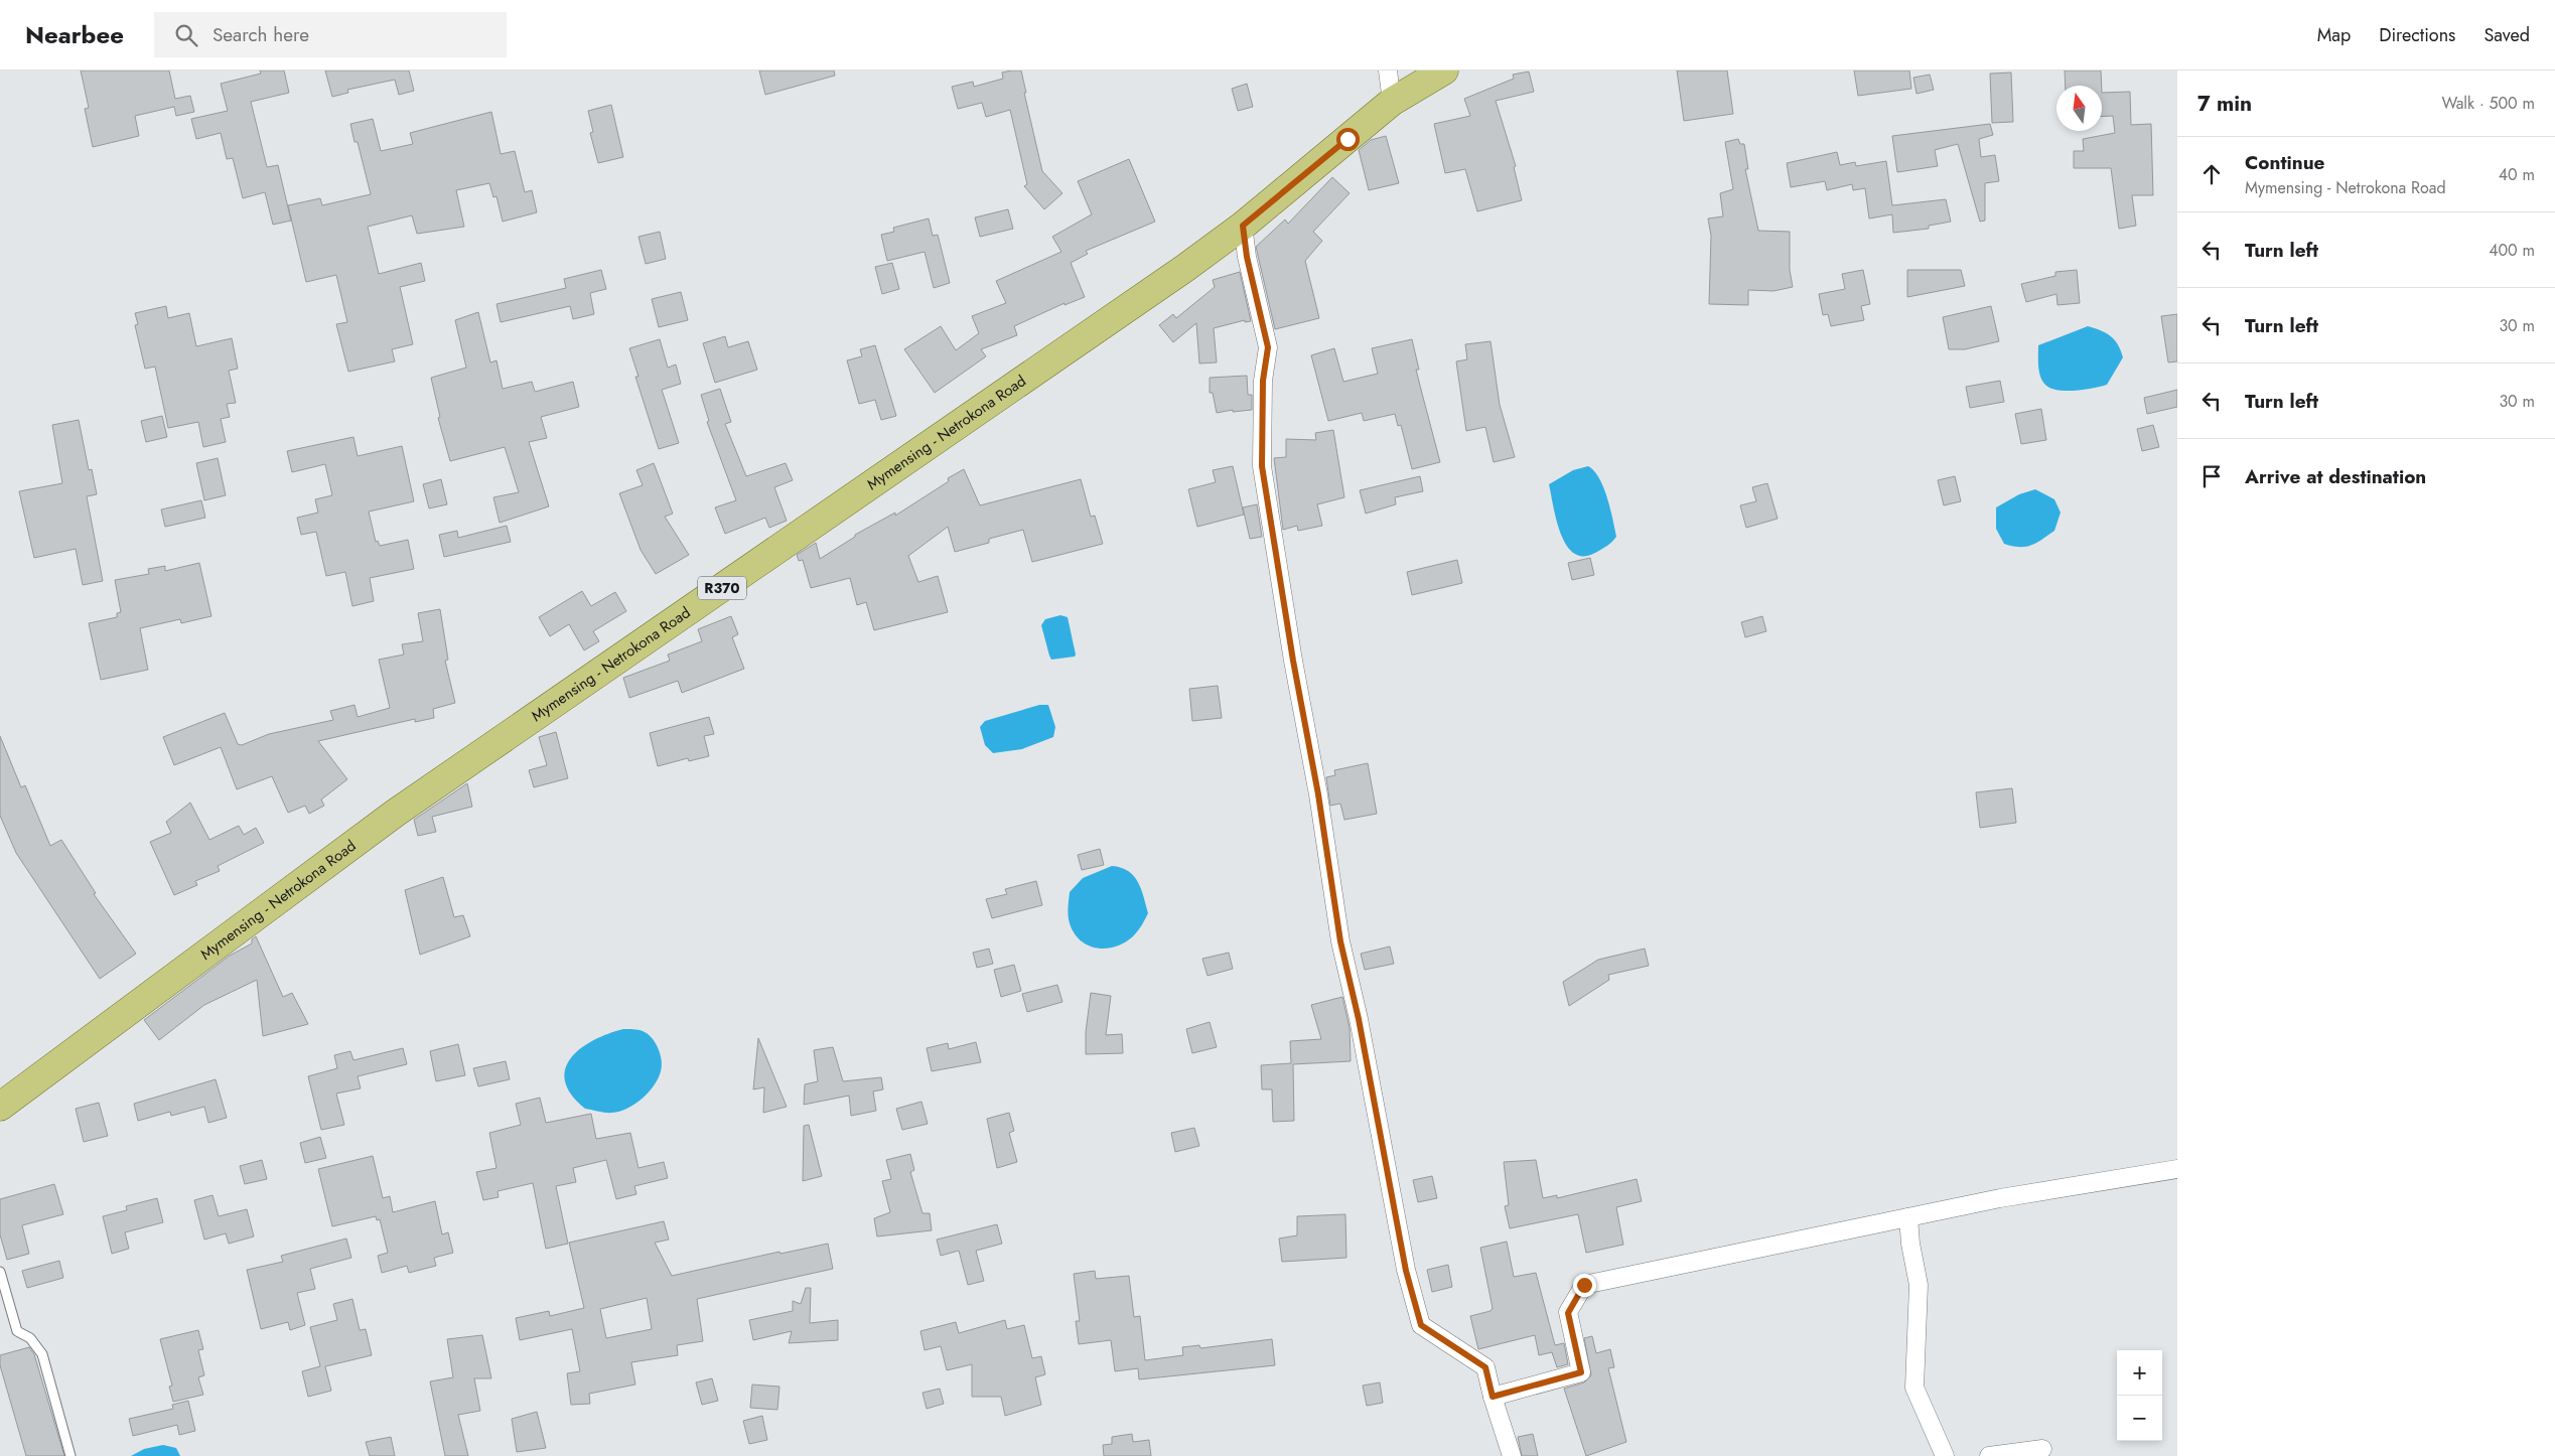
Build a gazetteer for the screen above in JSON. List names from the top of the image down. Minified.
{"streets":{"main road":["Mymensing - Netrokona Road","R370"]},"north":"top","page":{"header":"Nearbee","search":"Search here","nav":["Map","Directions","Saved"],"heading":["7 min","Walk · 500 m"],"list":[["Continue","Mymensing - Netrokona Road","40 m"],["Turn left","400 m"],["Turn left","30 m"],["Turn left","30 m"],"Arrive at destination"],"map_buttons":["+","−"]}}
